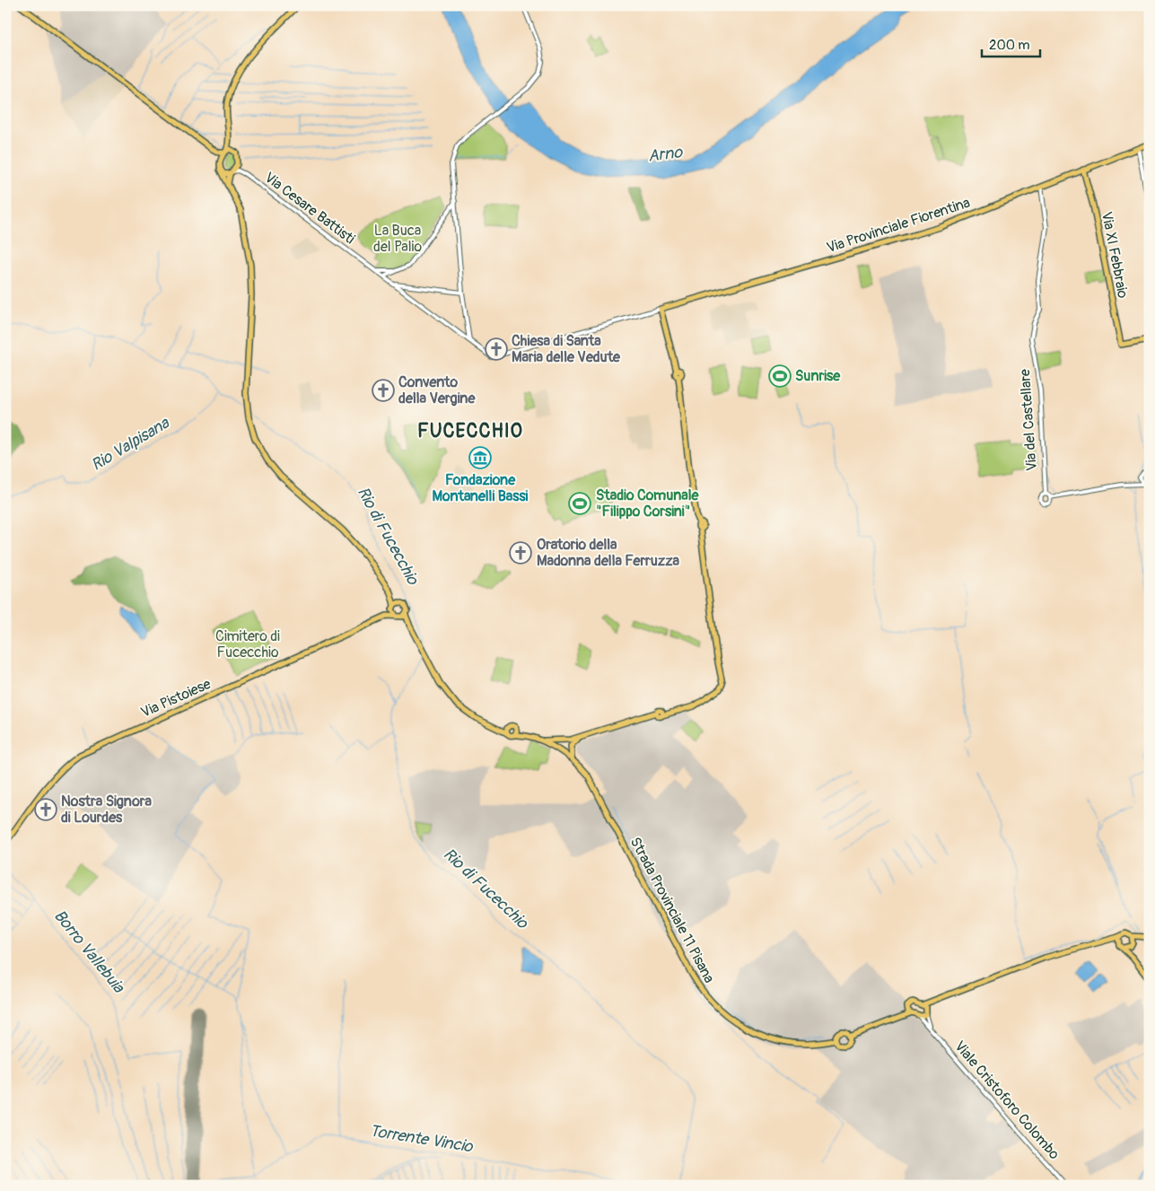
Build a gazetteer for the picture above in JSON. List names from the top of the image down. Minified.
{"streets":{"main road":["Via Cesare Battisti","Via Provinciale Fiorentina","Via XI Febbraio","Via Pistoiese","Strada Provinciale 11 Pisana"],"street":["Via del Castellare","Viale Cristoforo Colombo"]},"crossings":[["Via Cesare Battisti","Via Provinciale Fiorentina"],["Via Provinciale Fiorentina","Via XI Febbraio"],["Via Provinciale Fiorentina","Via del Castellare"],["Via Pistoiese","Strada Provinciale 11 Pisana"],["Strada Provinciale 11 Pisana","Viale Cristoforo Colombo"]],"districts":["FUCECCHIO"],"water":["Arno","Rio Valpisana","Rio di Fucecchio","Borro Vallebuia","Torrente Vincio"],"parks":["La Buca del Palio","Cimitero di Fucecchio"],"places":{"church":["Chiesa di Santa Maria delle Vedute","Convento della Vergine","Oratorio della Madonna della Ferruzza","Nostra Signora di Lourdes"],"sports":["Sunrise","Stadio Comunale \"Filippo Corsini\""],"museum":["Fondazione Montanelli Bassi"]},"scale_bar":"200 m"}
